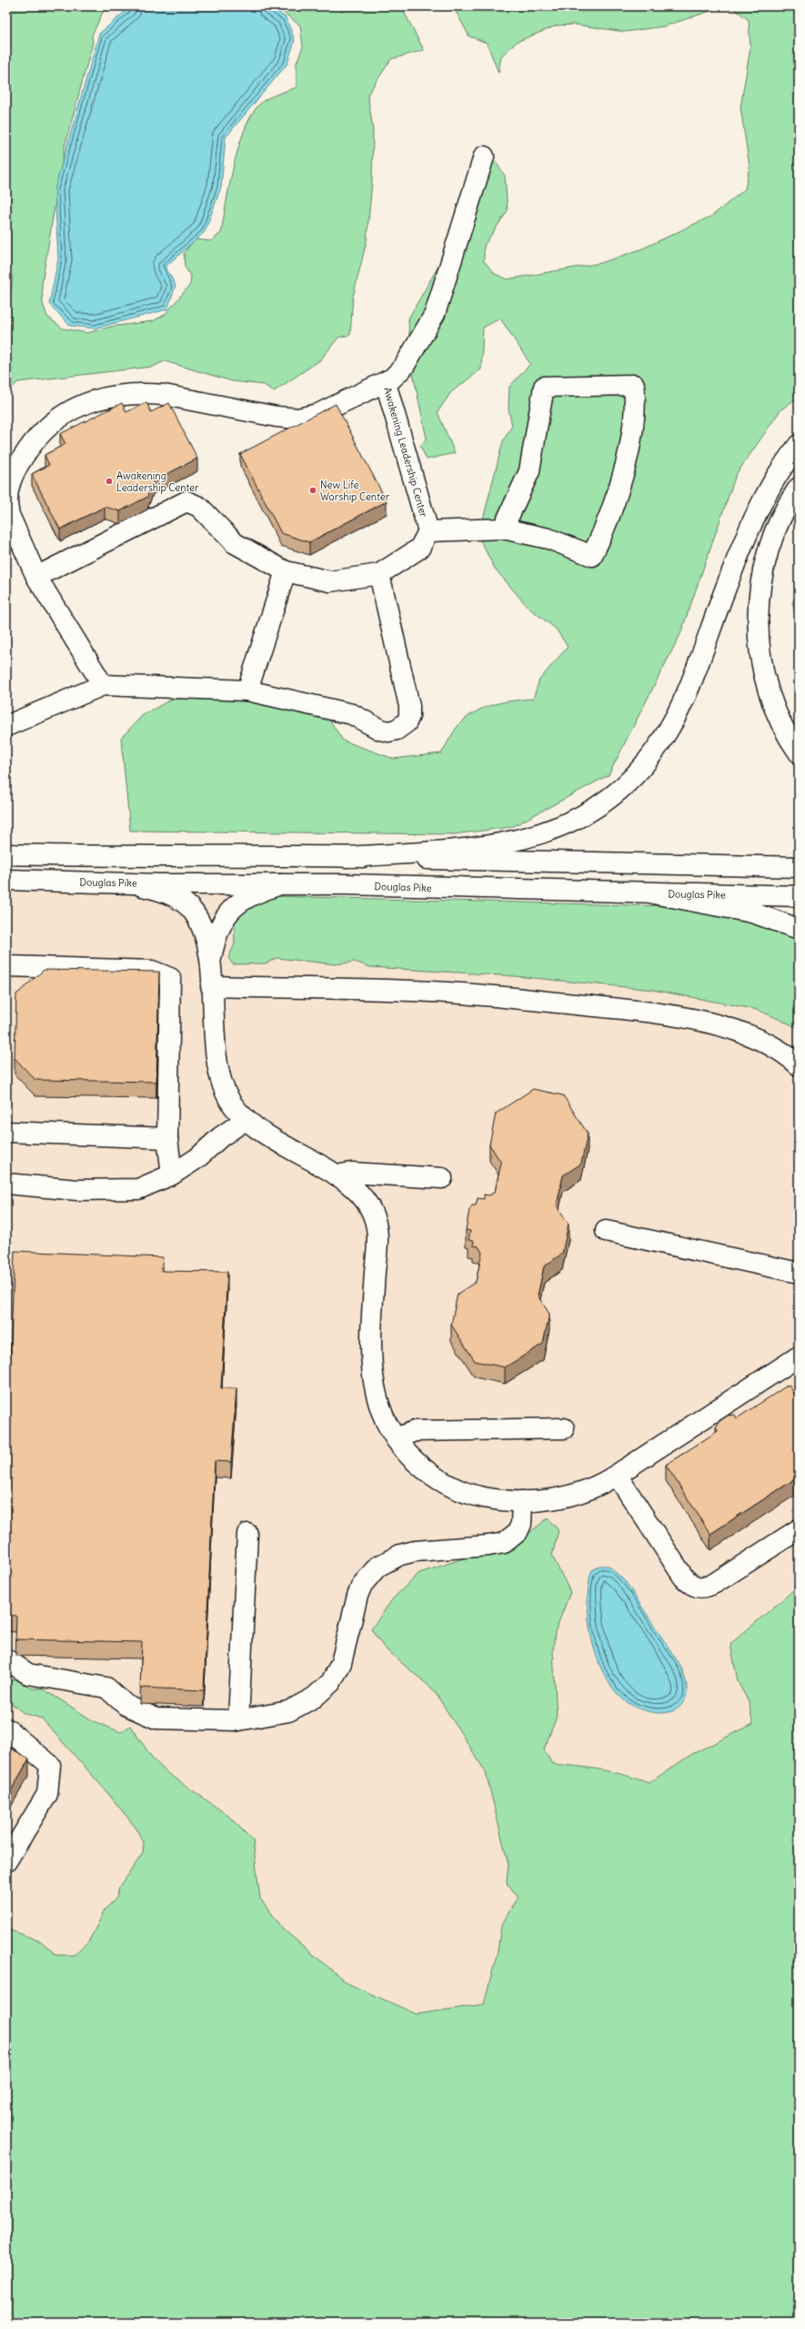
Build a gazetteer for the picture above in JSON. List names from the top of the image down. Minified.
{"streets":{"main road":["Awakening Leadership Center","Douglas Pike"]},"places":["Awakening Leadership Center","New Life Worship Center"]}
